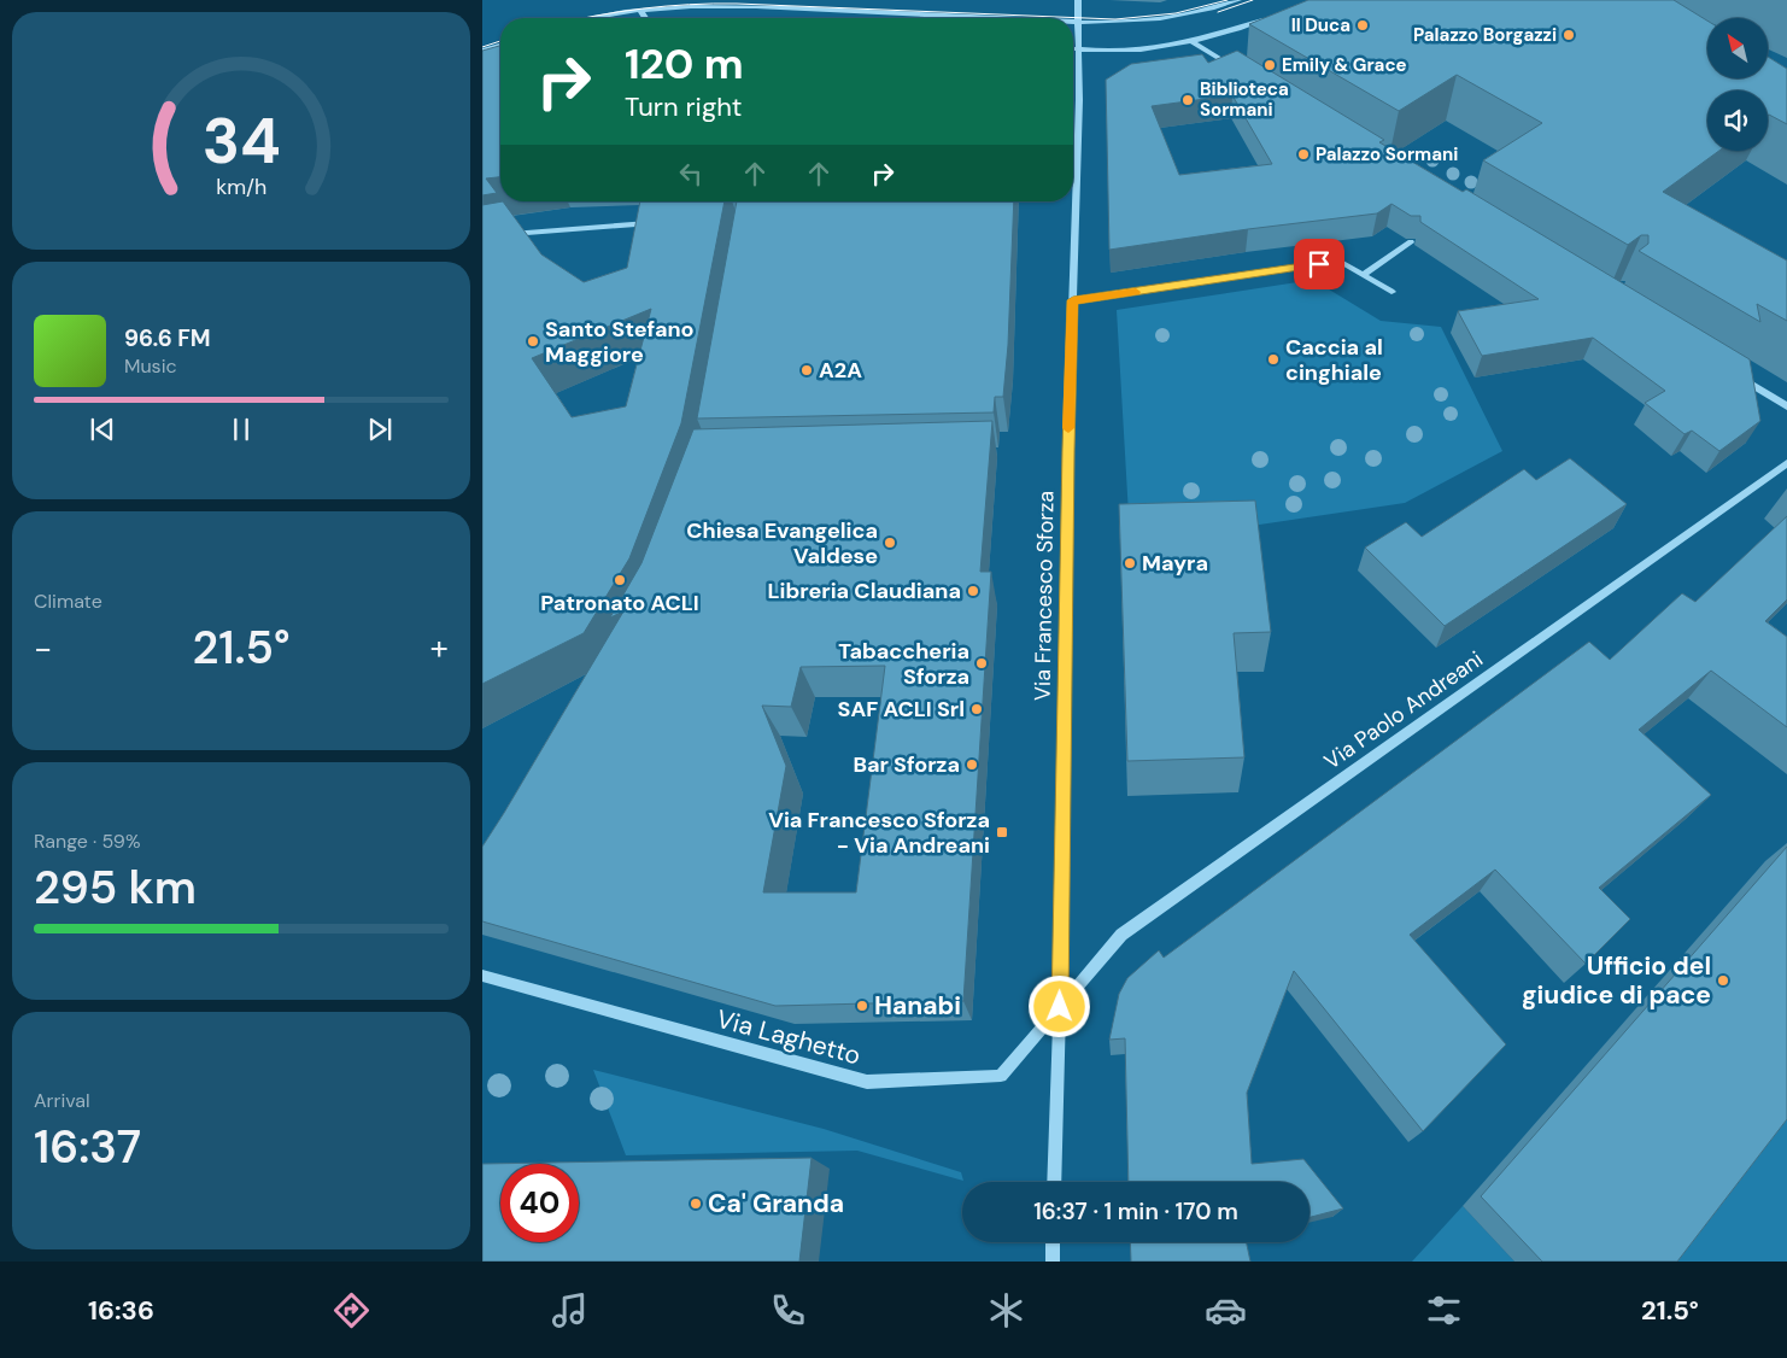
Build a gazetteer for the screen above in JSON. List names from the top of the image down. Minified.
{"streets":{"street":["Via Francesco Sforza","Via Paolo Andreani","Via Laghetto"]},"crossings":[["Via Francesco Sforza","Via Paolo Andreani"],["Via Francesco Sforza","Via Laghetto"],["Via Paolo Andreani","Via Laghetto"]],"places":{"other":["Il Duca","Palazzo Borgazzi","Emily & Grace","Biblioteca Sormani","Palazzo Sormani","Santo Stefano Maggiore","Caccia al cinghiale","A2A","Chiesa Evangelica Valdese","Mayra","Patronato ACLI","Libreria Claudiana","Tabaccheria Sforza","SAF ACLI Srl","Bar Sforza","Ufficio del giudice di pace","Hanabi","Ca' Granda"],"transit":["Via Francesco Sforza - Via Andreani"]},"north":"top left","page":{"turn":["120 m","Turn right"],"song":["96.6 FM","Music"],"tile":["Climate",["Range · 59%","295 km"],["Arrival","16:37"]],"heat":["−","21.5°","+"],"limit":"40","trip":"16:37 · 1 min · 170 m","tabs":["16:36","21.5°"],"gauge":["34","km/h"]}}
